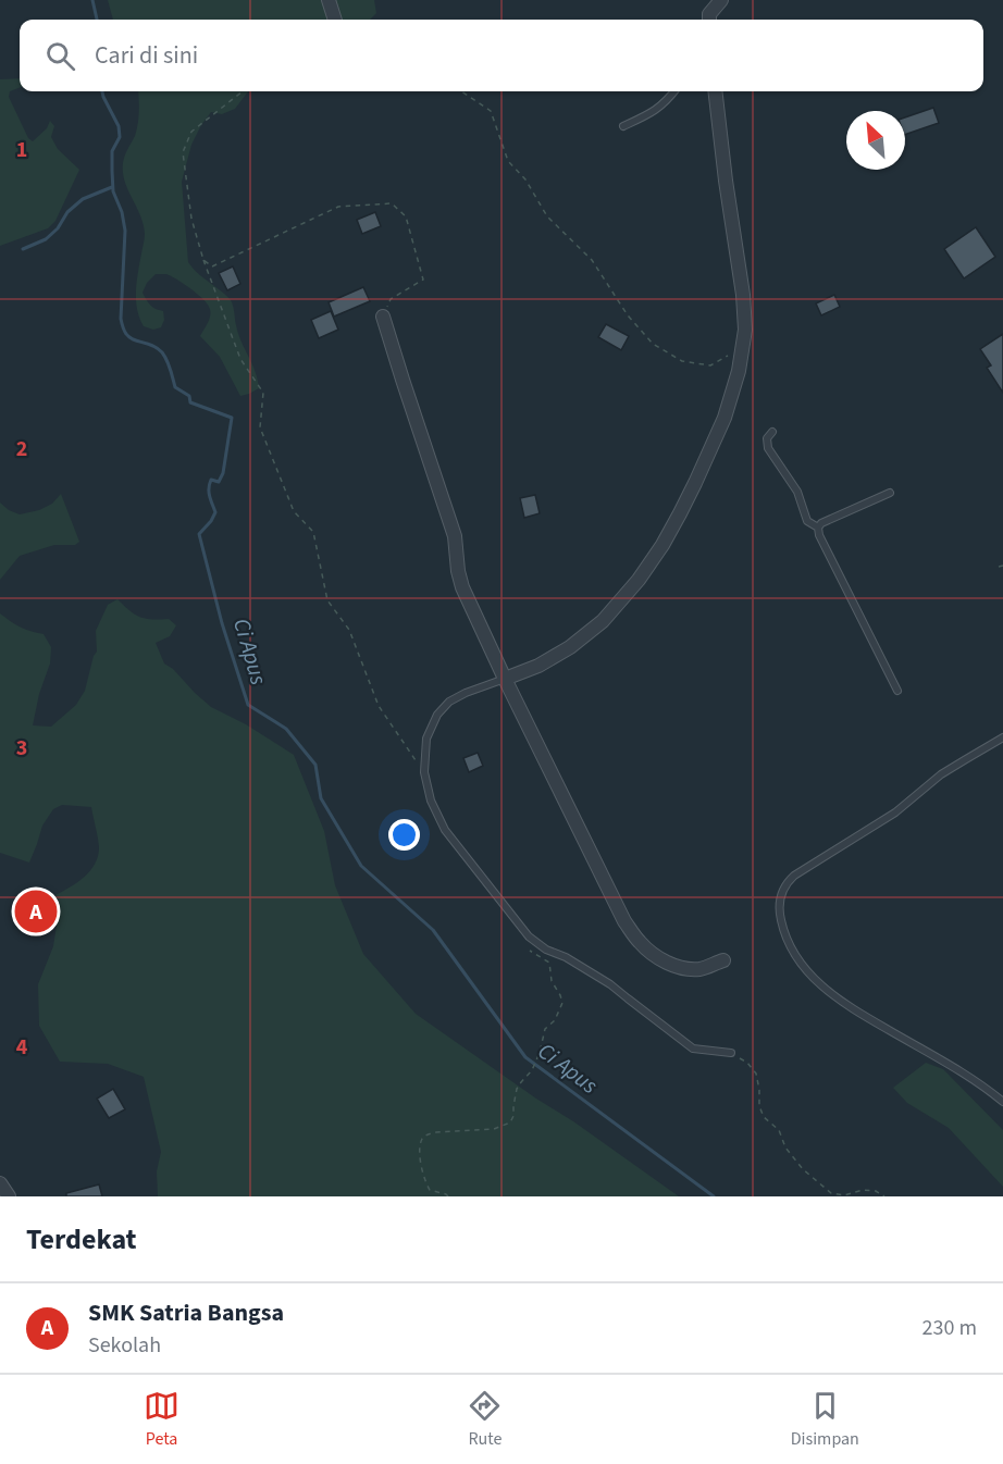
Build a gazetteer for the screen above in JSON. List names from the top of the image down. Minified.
{"water":["Ci Apus"],"north":"top left","page":{"search":"Cari di sini","pins":"A","heading":"Terdekat","list":[{"mark":"A","name":"SMK Satria Bangsa","note":"Sekolah","value":"230 m"}],"nav":["Peta","Rute","Disimpan"]},"grid":{"rows":["1","2","3","4"]}}
